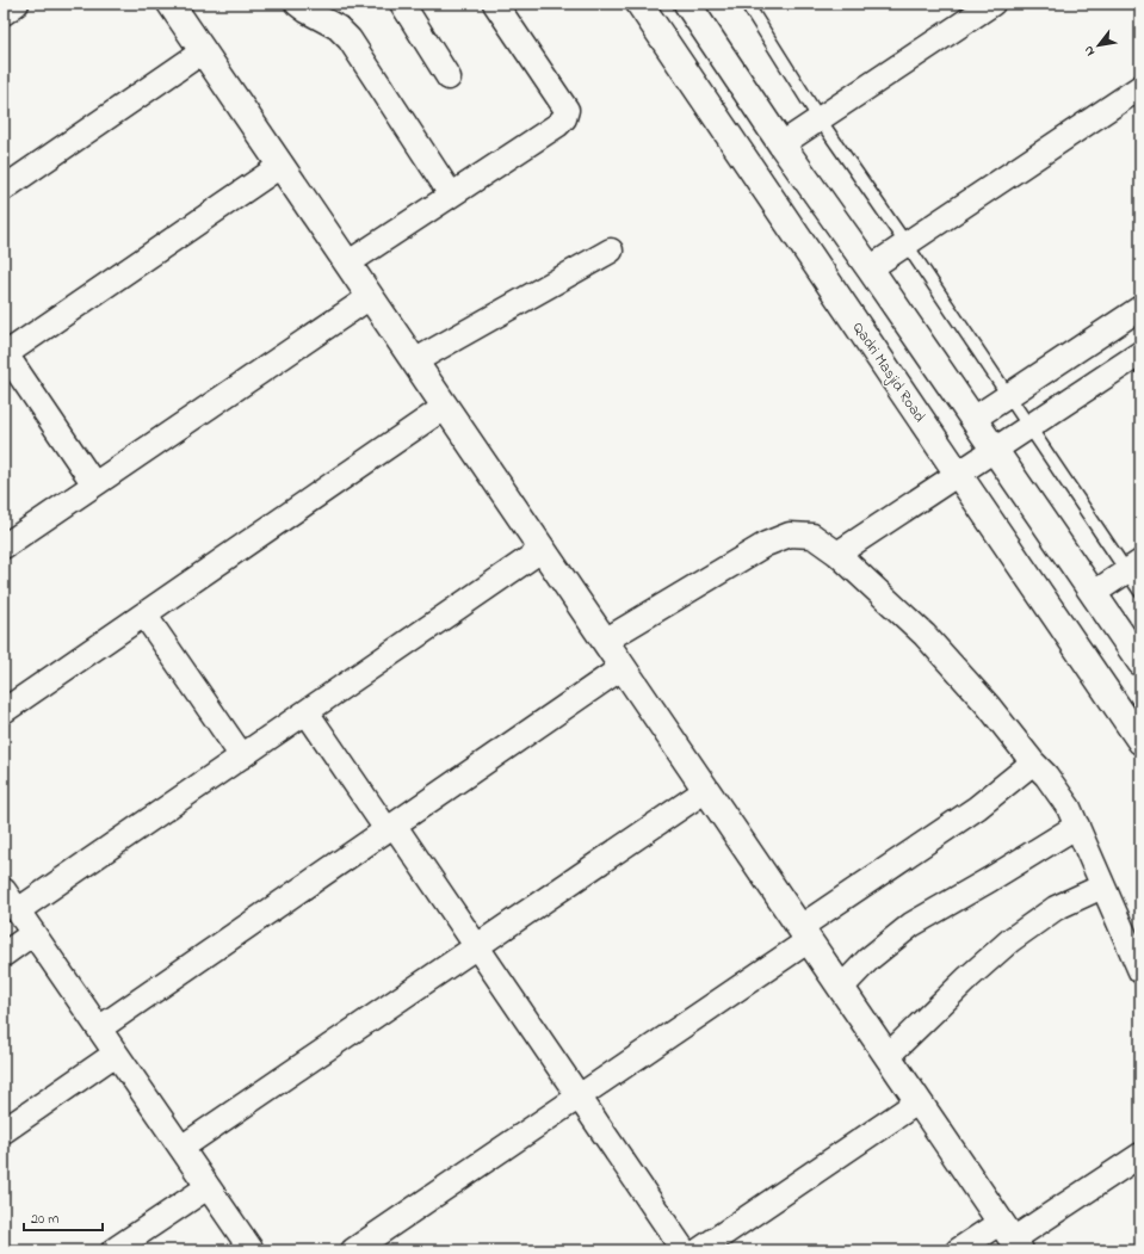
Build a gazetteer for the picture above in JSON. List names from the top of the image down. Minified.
{"streets":{"street":["Qadri Masjid Road"]},"scale_bar":"20 m","north":"bottom left"}
